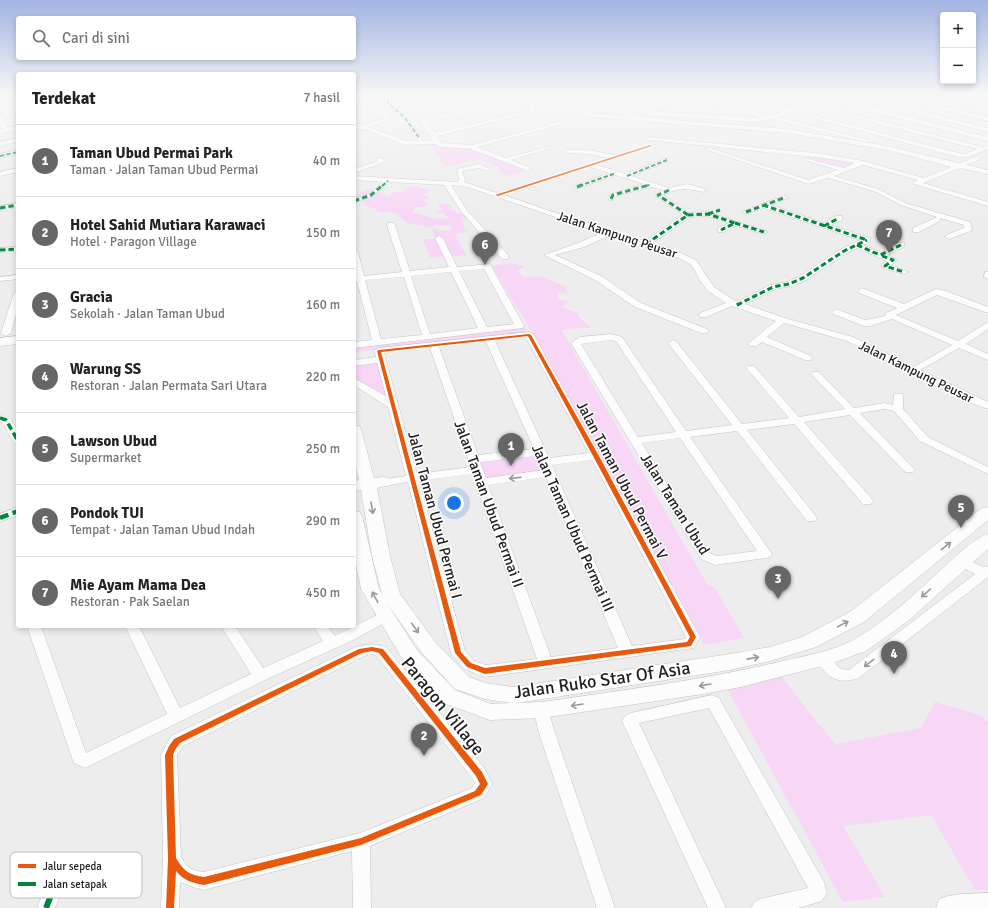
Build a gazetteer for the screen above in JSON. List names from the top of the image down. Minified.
{"streets":{"street":["Jalan Kampung Peusar","Jalan Taman Ubud Permai V","Jalan Taman Ubud Permai II","Jalan Taman Ubud","Jalan Taman Ubud Permai I","Jalan Taman Ubud Permai III","Jalan Ruko Star Of Asia","Paragon Village"]},"crossings":[["Jalan Taman Ubud Permai V","Jalan Taman Ubud Permai III"],["Jalan Taman Ubud Permai II","Jalan Taman Ubud Permai I"]],"legend":["Jalur sepeda","Jalan setapak"],"page":{"map_buttons":["+","−"],"search":"Cari di sini","heading":["Terdekat","7 hasil"],"list":[{"mark":"1","name":"Taman Ubud Permai Park","note":"Taman · Jalan Taman Ubud Permai","value":"40 m"},{"mark":"2","name":"Hotel Sahid Mutiara Karawaci","note":"Hotel · Paragon Village","value":"150 m"},{"mark":"3","name":"Gracia","note":"Sekolah · Jalan Taman Ubud","value":"160 m"},{"mark":"4","name":"Warung SS","note":"Restoran · Jalan Permata Sari Utara","value":"220 m"},{"mark":"5","name":"Lawson Ubud","note":"Supermarket","value":"250 m"},{"mark":"6","name":"Pondok TUI","note":"Tempat · Jalan Taman Ubud Indah","value":"290 m"},{"mark":"7","name":"Mie Ayam Mama Dea","note":"Restoran · Pak Saelan","value":"450 m"}],"pins":["7","6","1","5","3","4","2"]}}
